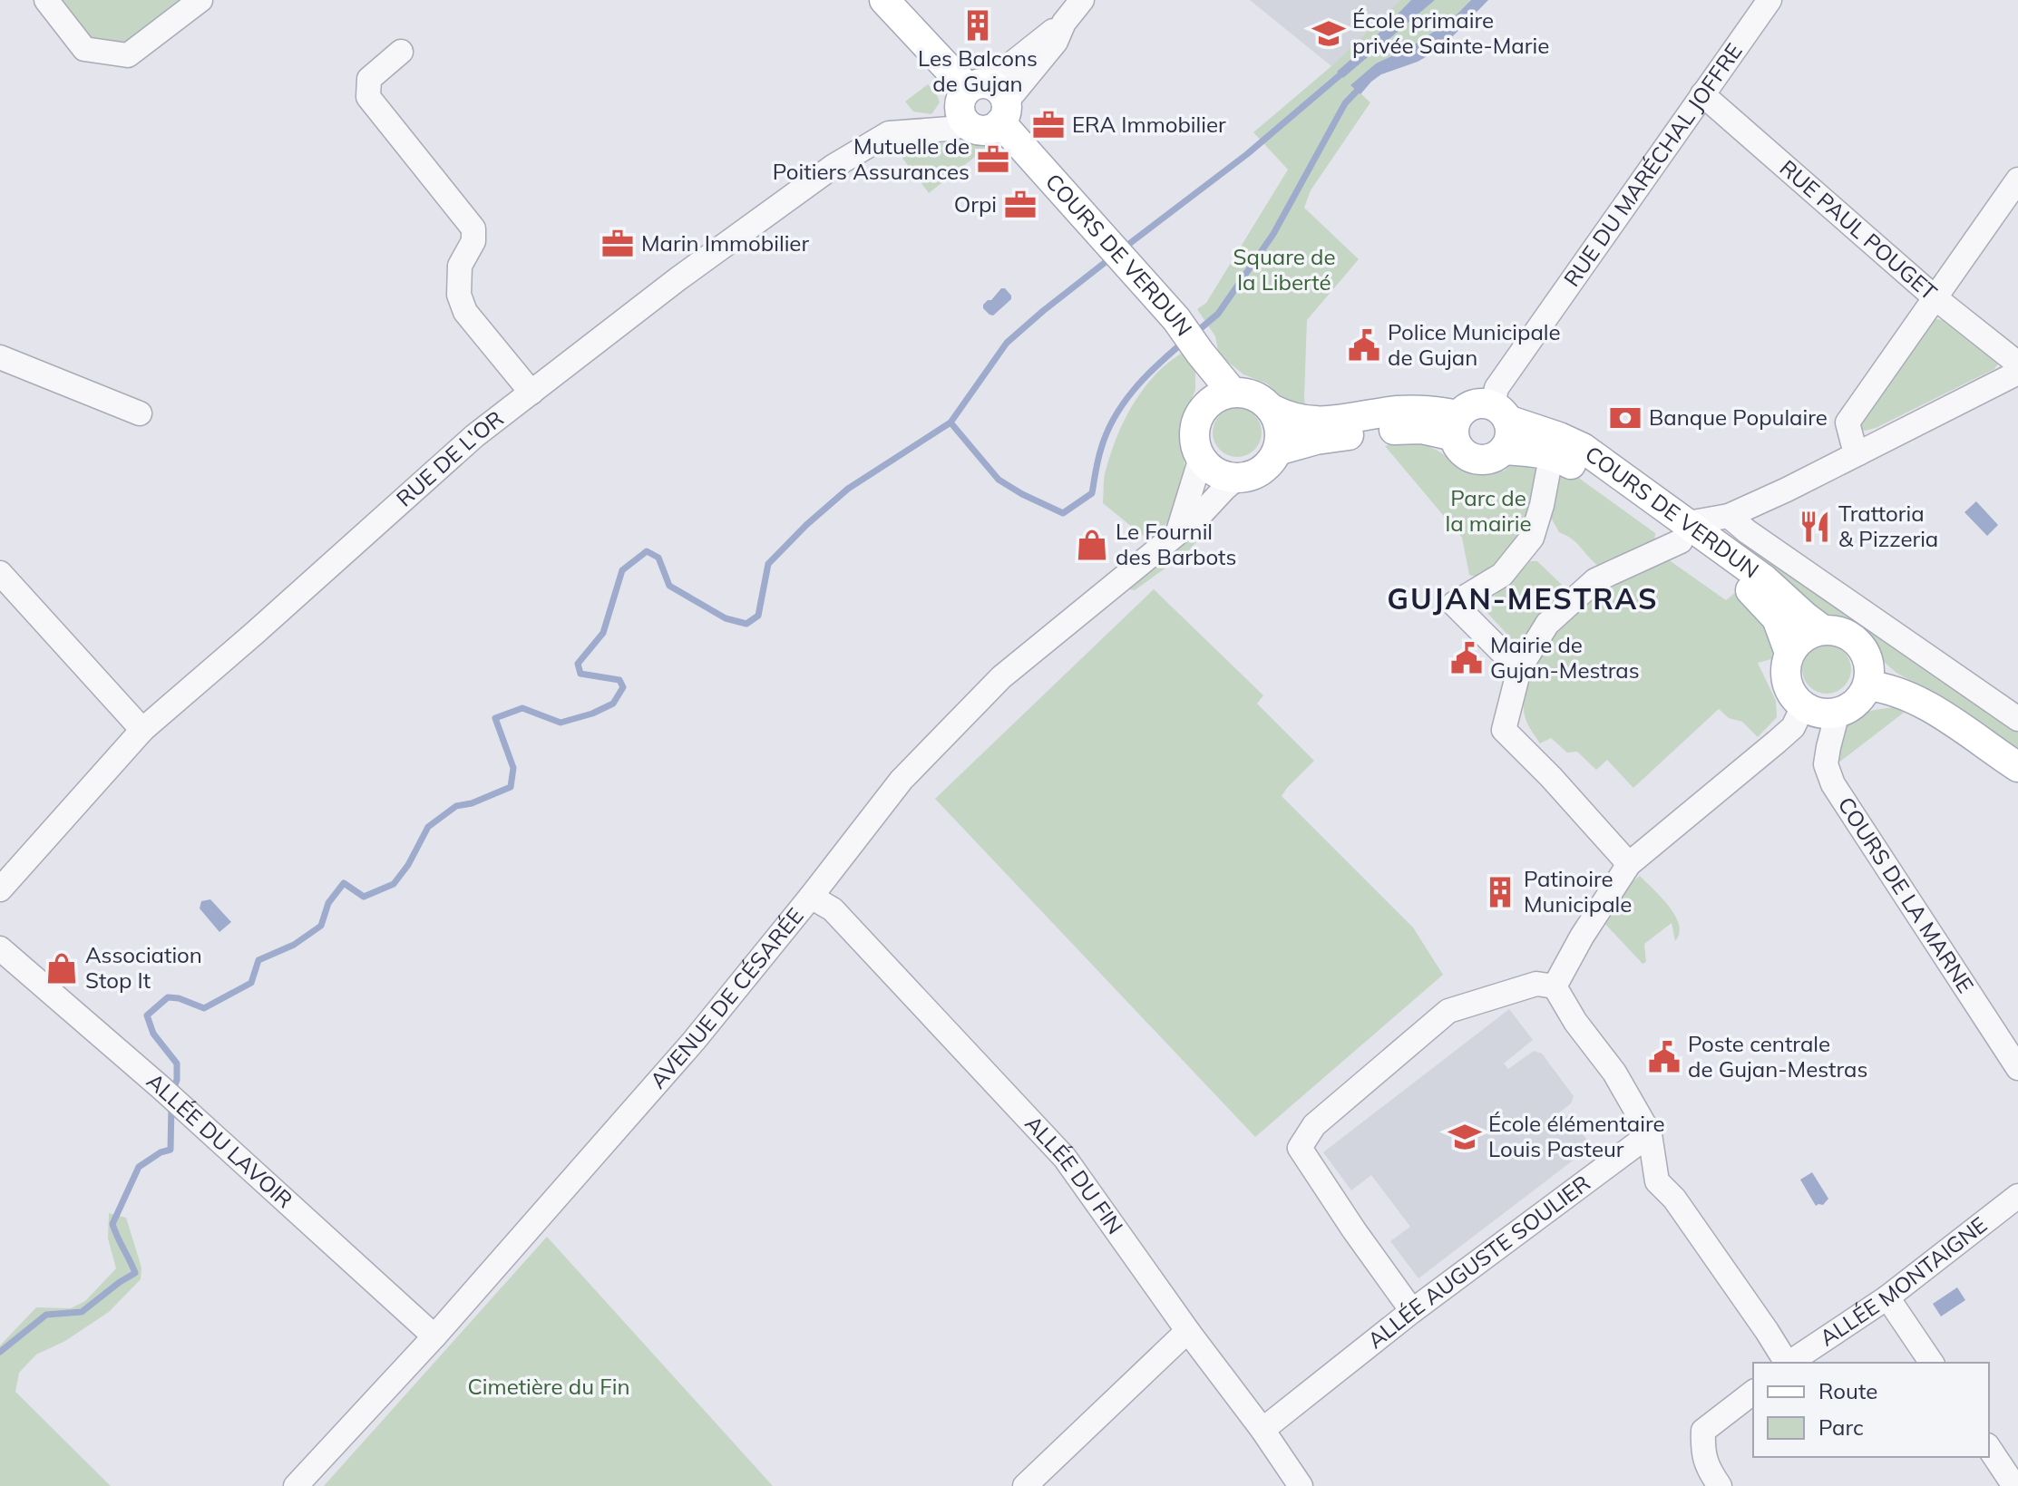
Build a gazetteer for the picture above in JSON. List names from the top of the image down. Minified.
{"streets":{"main road":["COURS DE VERDUN"],"street":["RUE DU MARÉCHAL JOFFRE","RUE PAUL POUGET","RUE DE L'OR","COURS DE LA MARNE","AVENUE DE CÉSARÉE","ALLÉE DU LAVOIR","ALLÉE DU FIN","ALLÉE AUGUSTE SOULIER","ALLÉE MONTAIGNE"]},"crossings":[["RUE DU MARÉCHAL JOFFRE","RUE PAUL POUGET"],["RUE DU MARÉCHAL JOFFRE","COURS DE VERDUN"],["COURS DE VERDUN","COURS DE LA MARNE"],["COURS DE VERDUN","AVENUE DE CÉSARÉE"],["AVENUE DE CÉSARÉE","ALLÉE DU LAVOIR"],["AVENUE DE CÉSARÉE","ALLÉE DU FIN"],["ALLÉE DU FIN","ALLÉE AUGUSTE SOULIER"]],"districts":["GUJAN-MESTRAS"],"parks":["Square de la Liberté","Parc de la mairie","Cimetière du Fin"],"places":{"building":["Les Balcons de Gujan","Patinoire Municipale"],"school or university":["École primaire privée Sainte-Marie","École élémentaire Louis Pasteur"],"office":["ERA Immobilier","Mutuelle de Poitiers Assurances","Orpi","Marin Immobilier"],"public building":["Police Municipale de Gujan","Mairie de Gujan-Mestras","Poste centrale de Gujan-Mestras"],"bank":["Banque Populaire"],"restaurant":["Trattoria & Pizzeria"],"shop":["Le Fournil des Barbots","Association Stop It"]},"legend":["Route","Parc"]}
